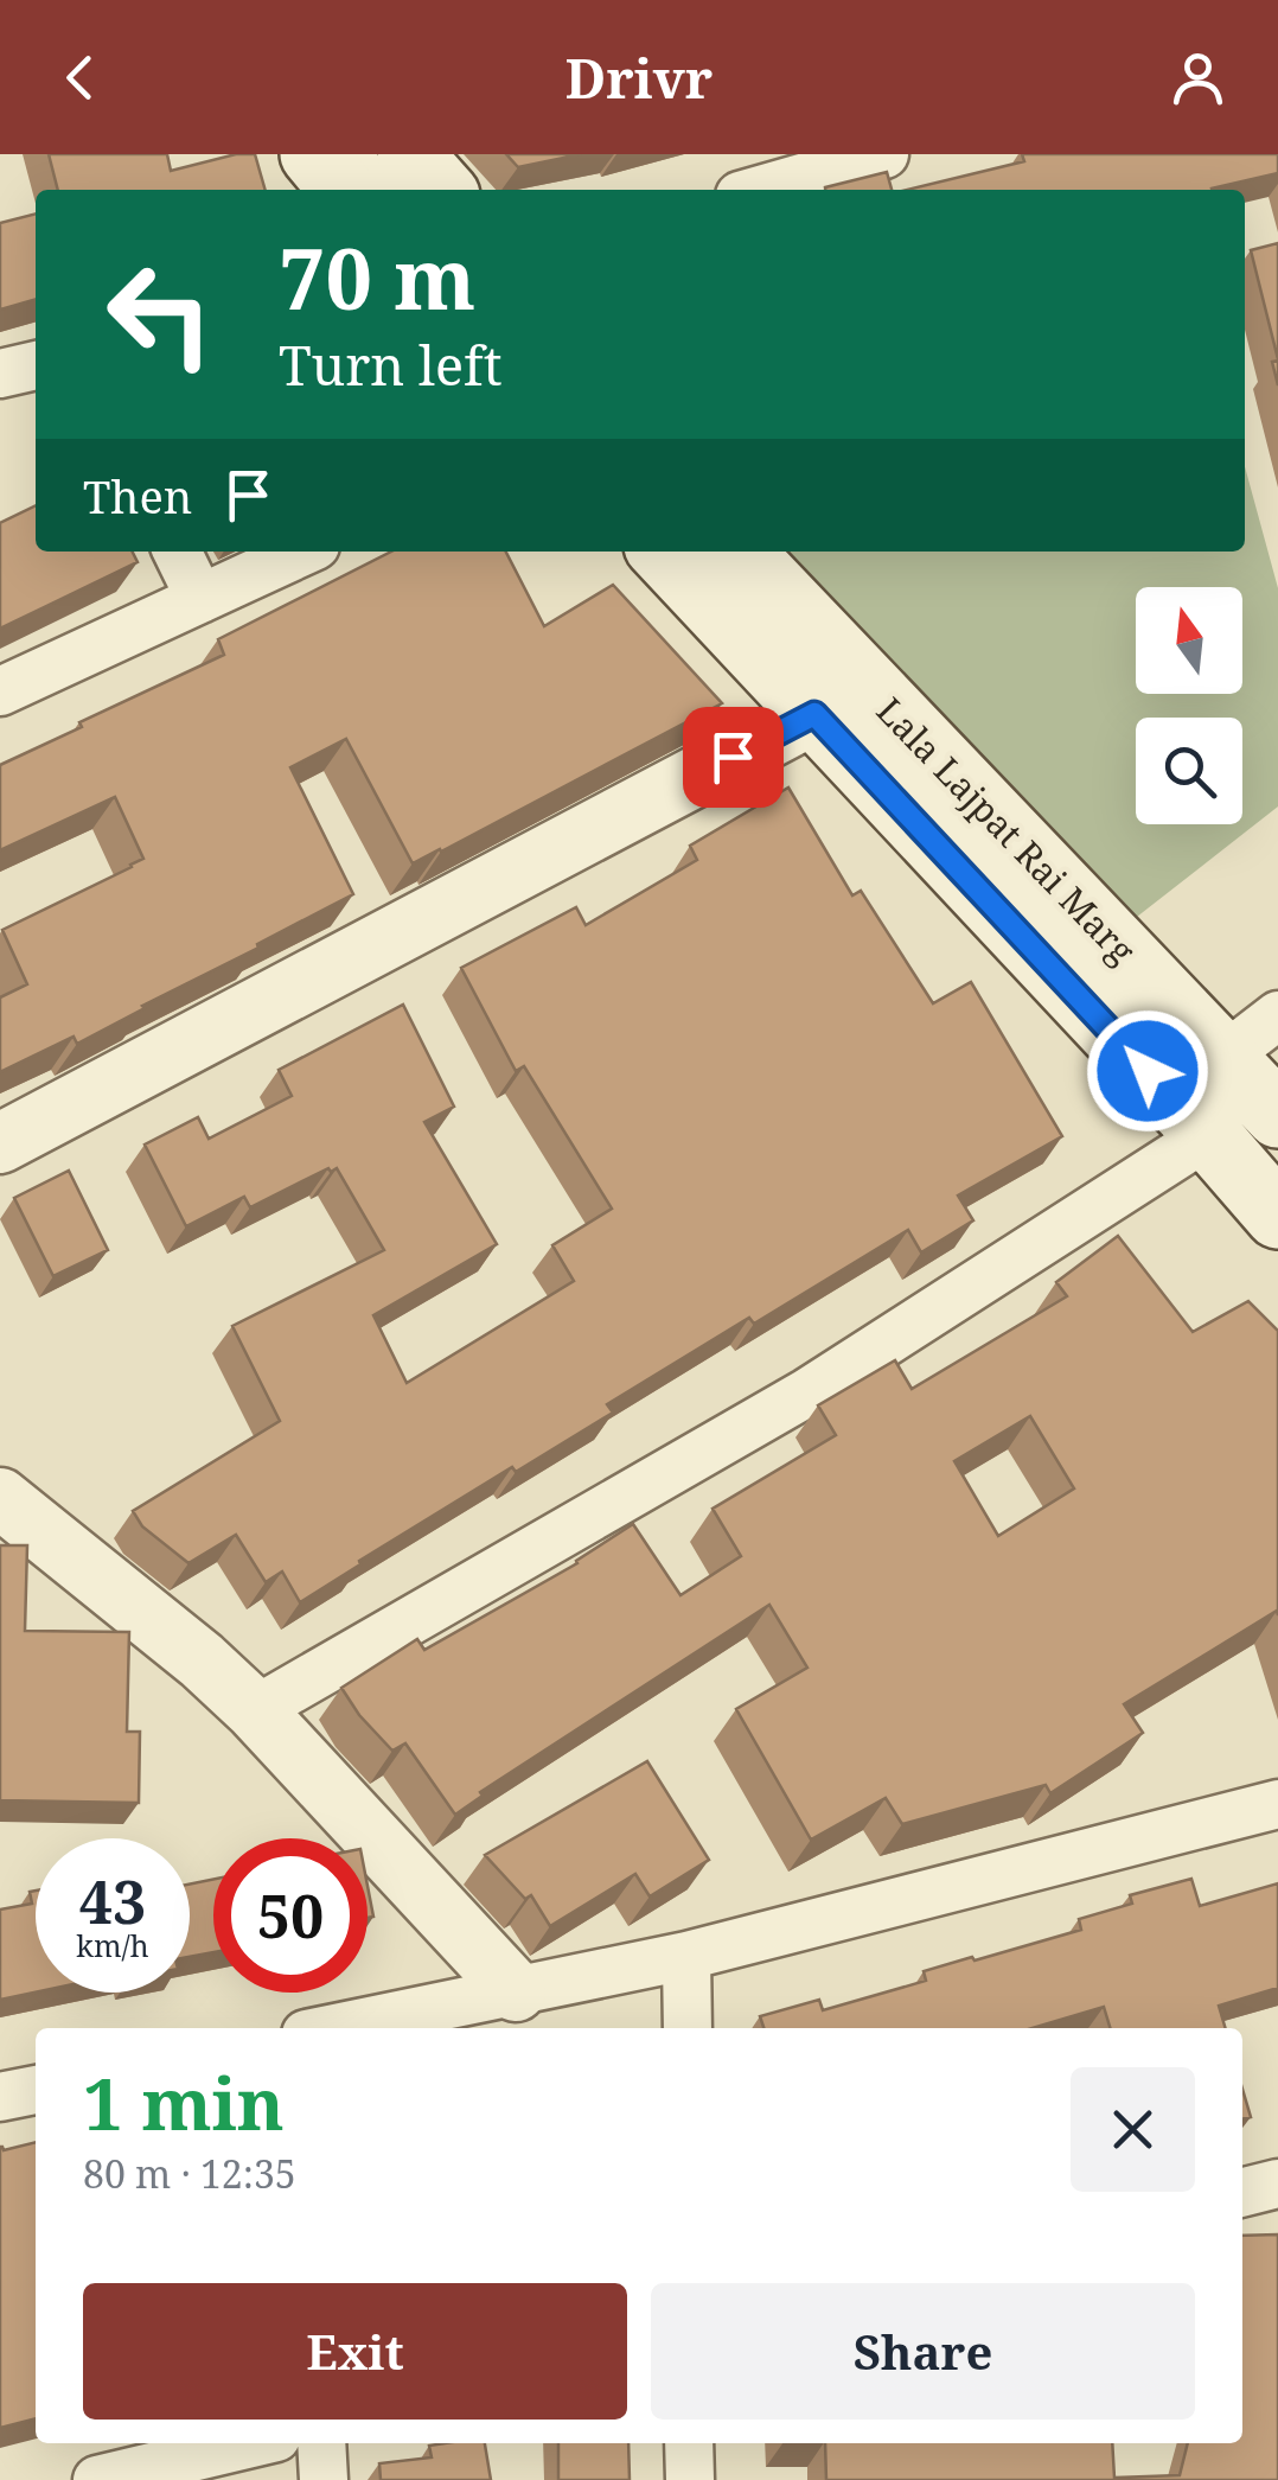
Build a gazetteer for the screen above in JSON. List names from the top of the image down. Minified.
{"streets":{"main road":["Lala Lajpat Rai Marg"]},"north":"top","page":{"header":"Drivr","turn":["70 m","Turn left"],"then":"Then","speed":"43 km/h","limit":"50","heading":["1 min","80 m · 12:35"],"buttons":["Exit","Share"]}}
